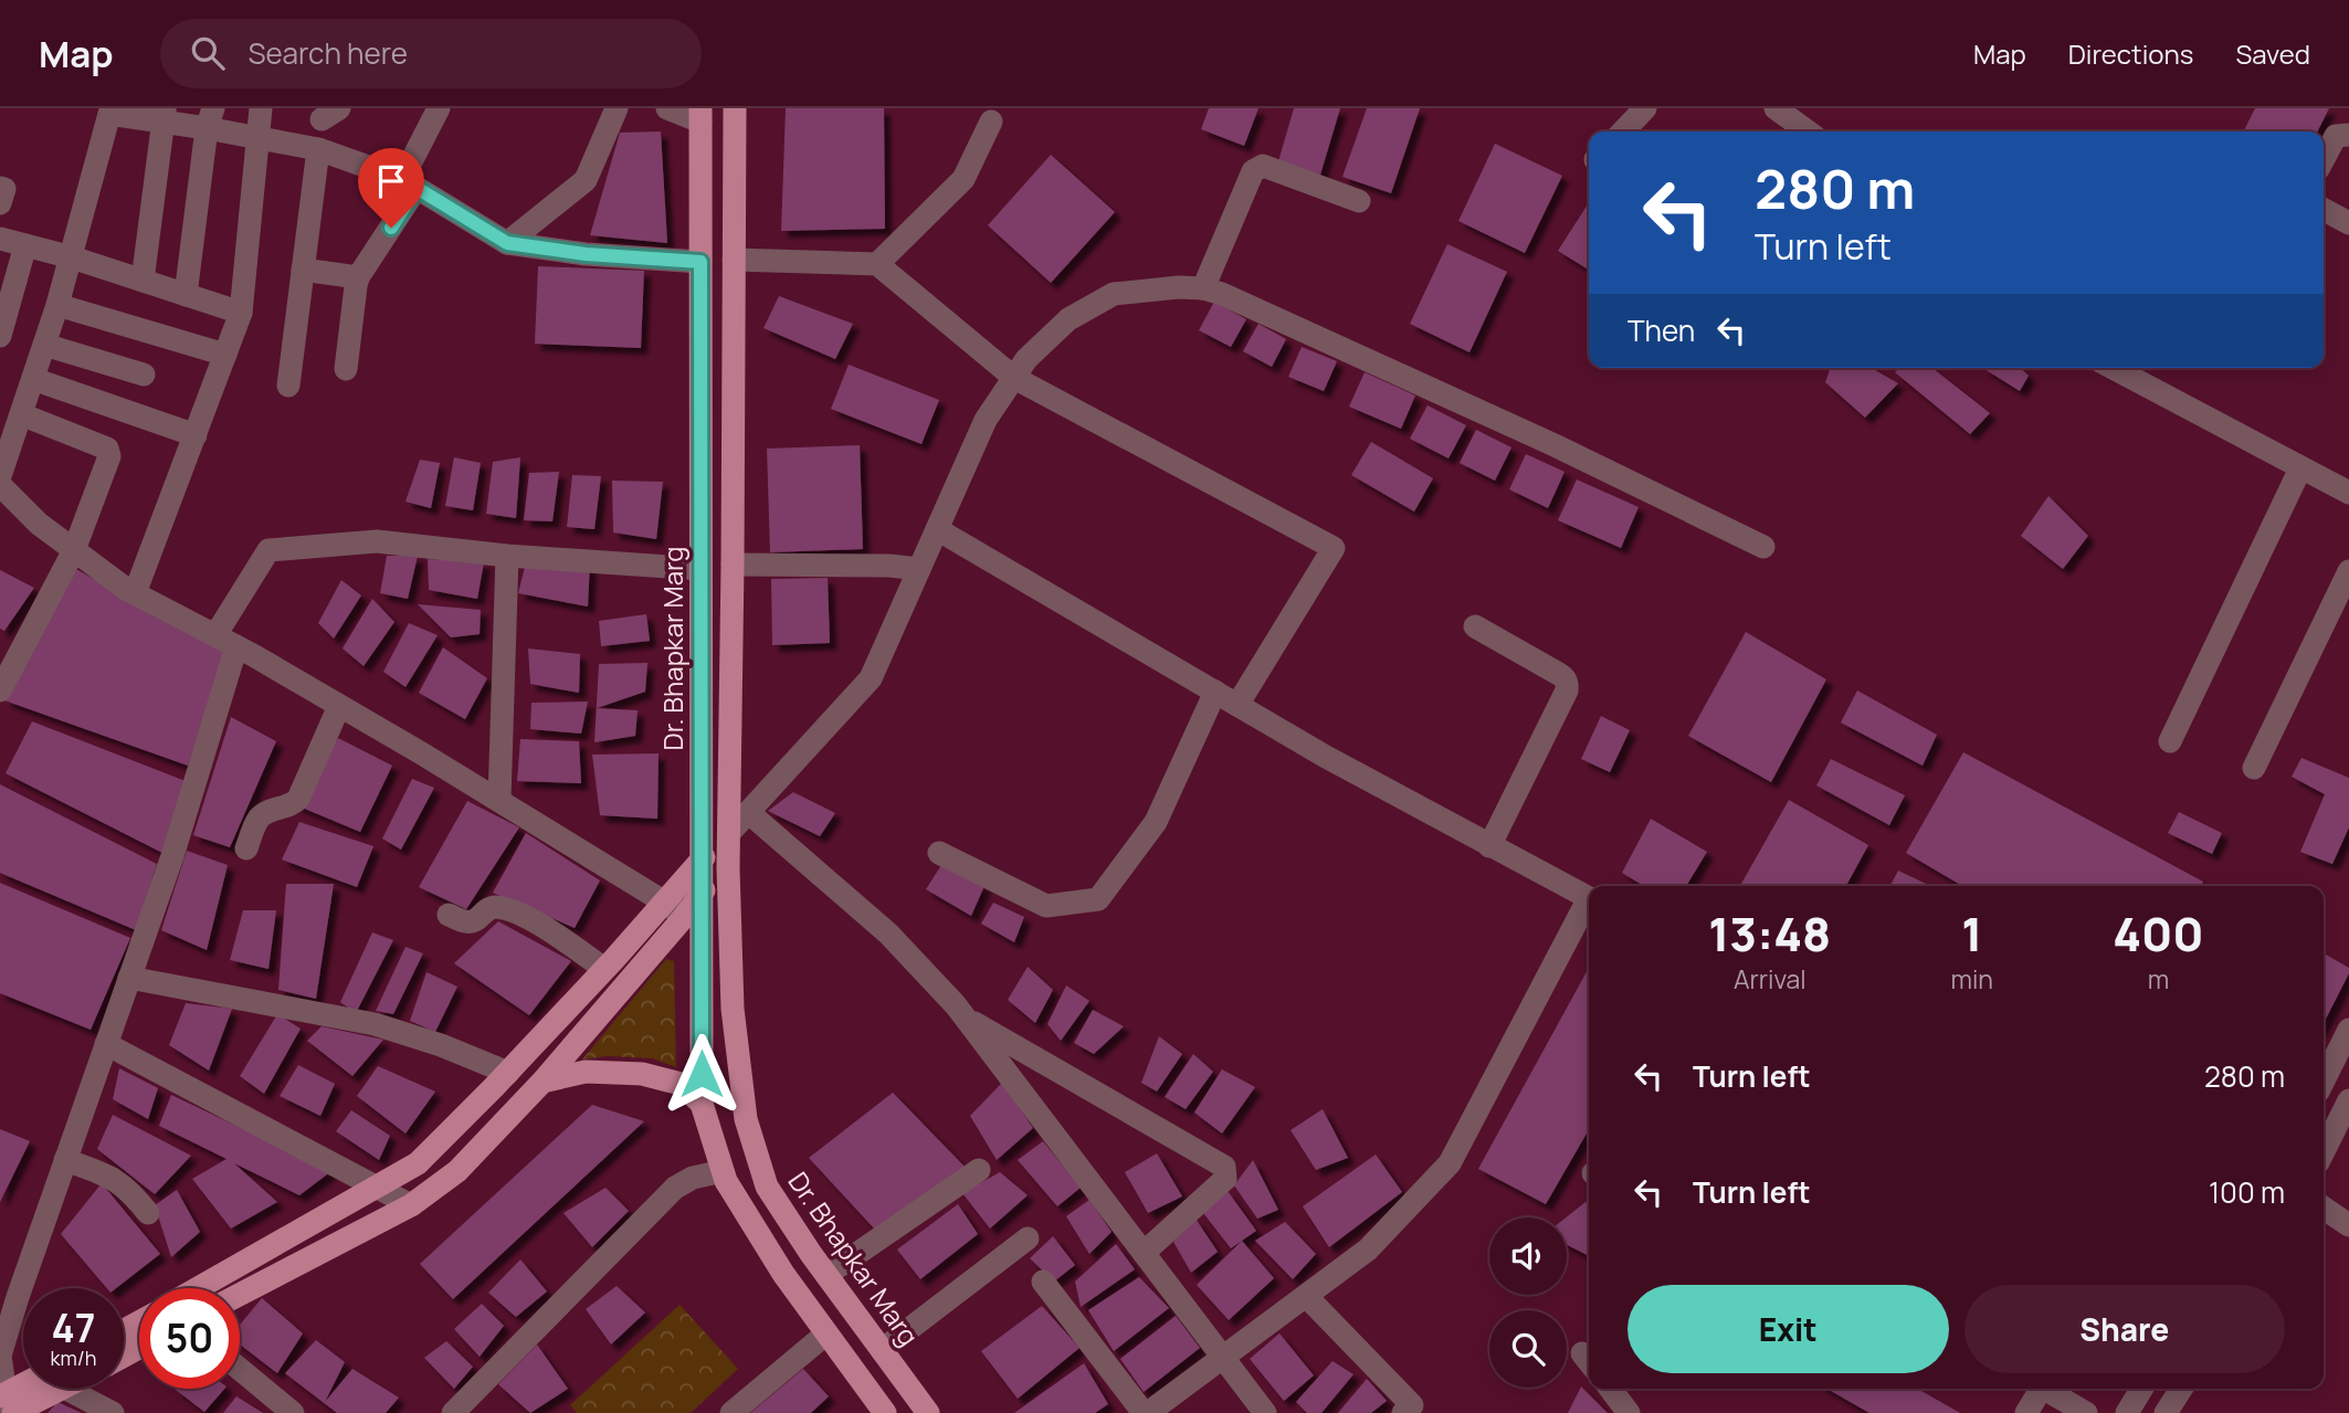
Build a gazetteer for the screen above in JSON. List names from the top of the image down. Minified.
{"streets":{"main road":["Dr. Bhapkar Marg"]},"page":{"header":"Map","search":"Search here","nav":["Map","Directions","Saved"],"turn":["280 m","Turn left"],"then":"Then","eta":["13:48","Arrival","1","min","400","m"],"list":[{"name":"Turn left","value":"280 m"},{"name":"Turn left","value":"100 m"}],"buttons":["Exit","Share"],"speed":"47 km/h","limit":"50"}}
